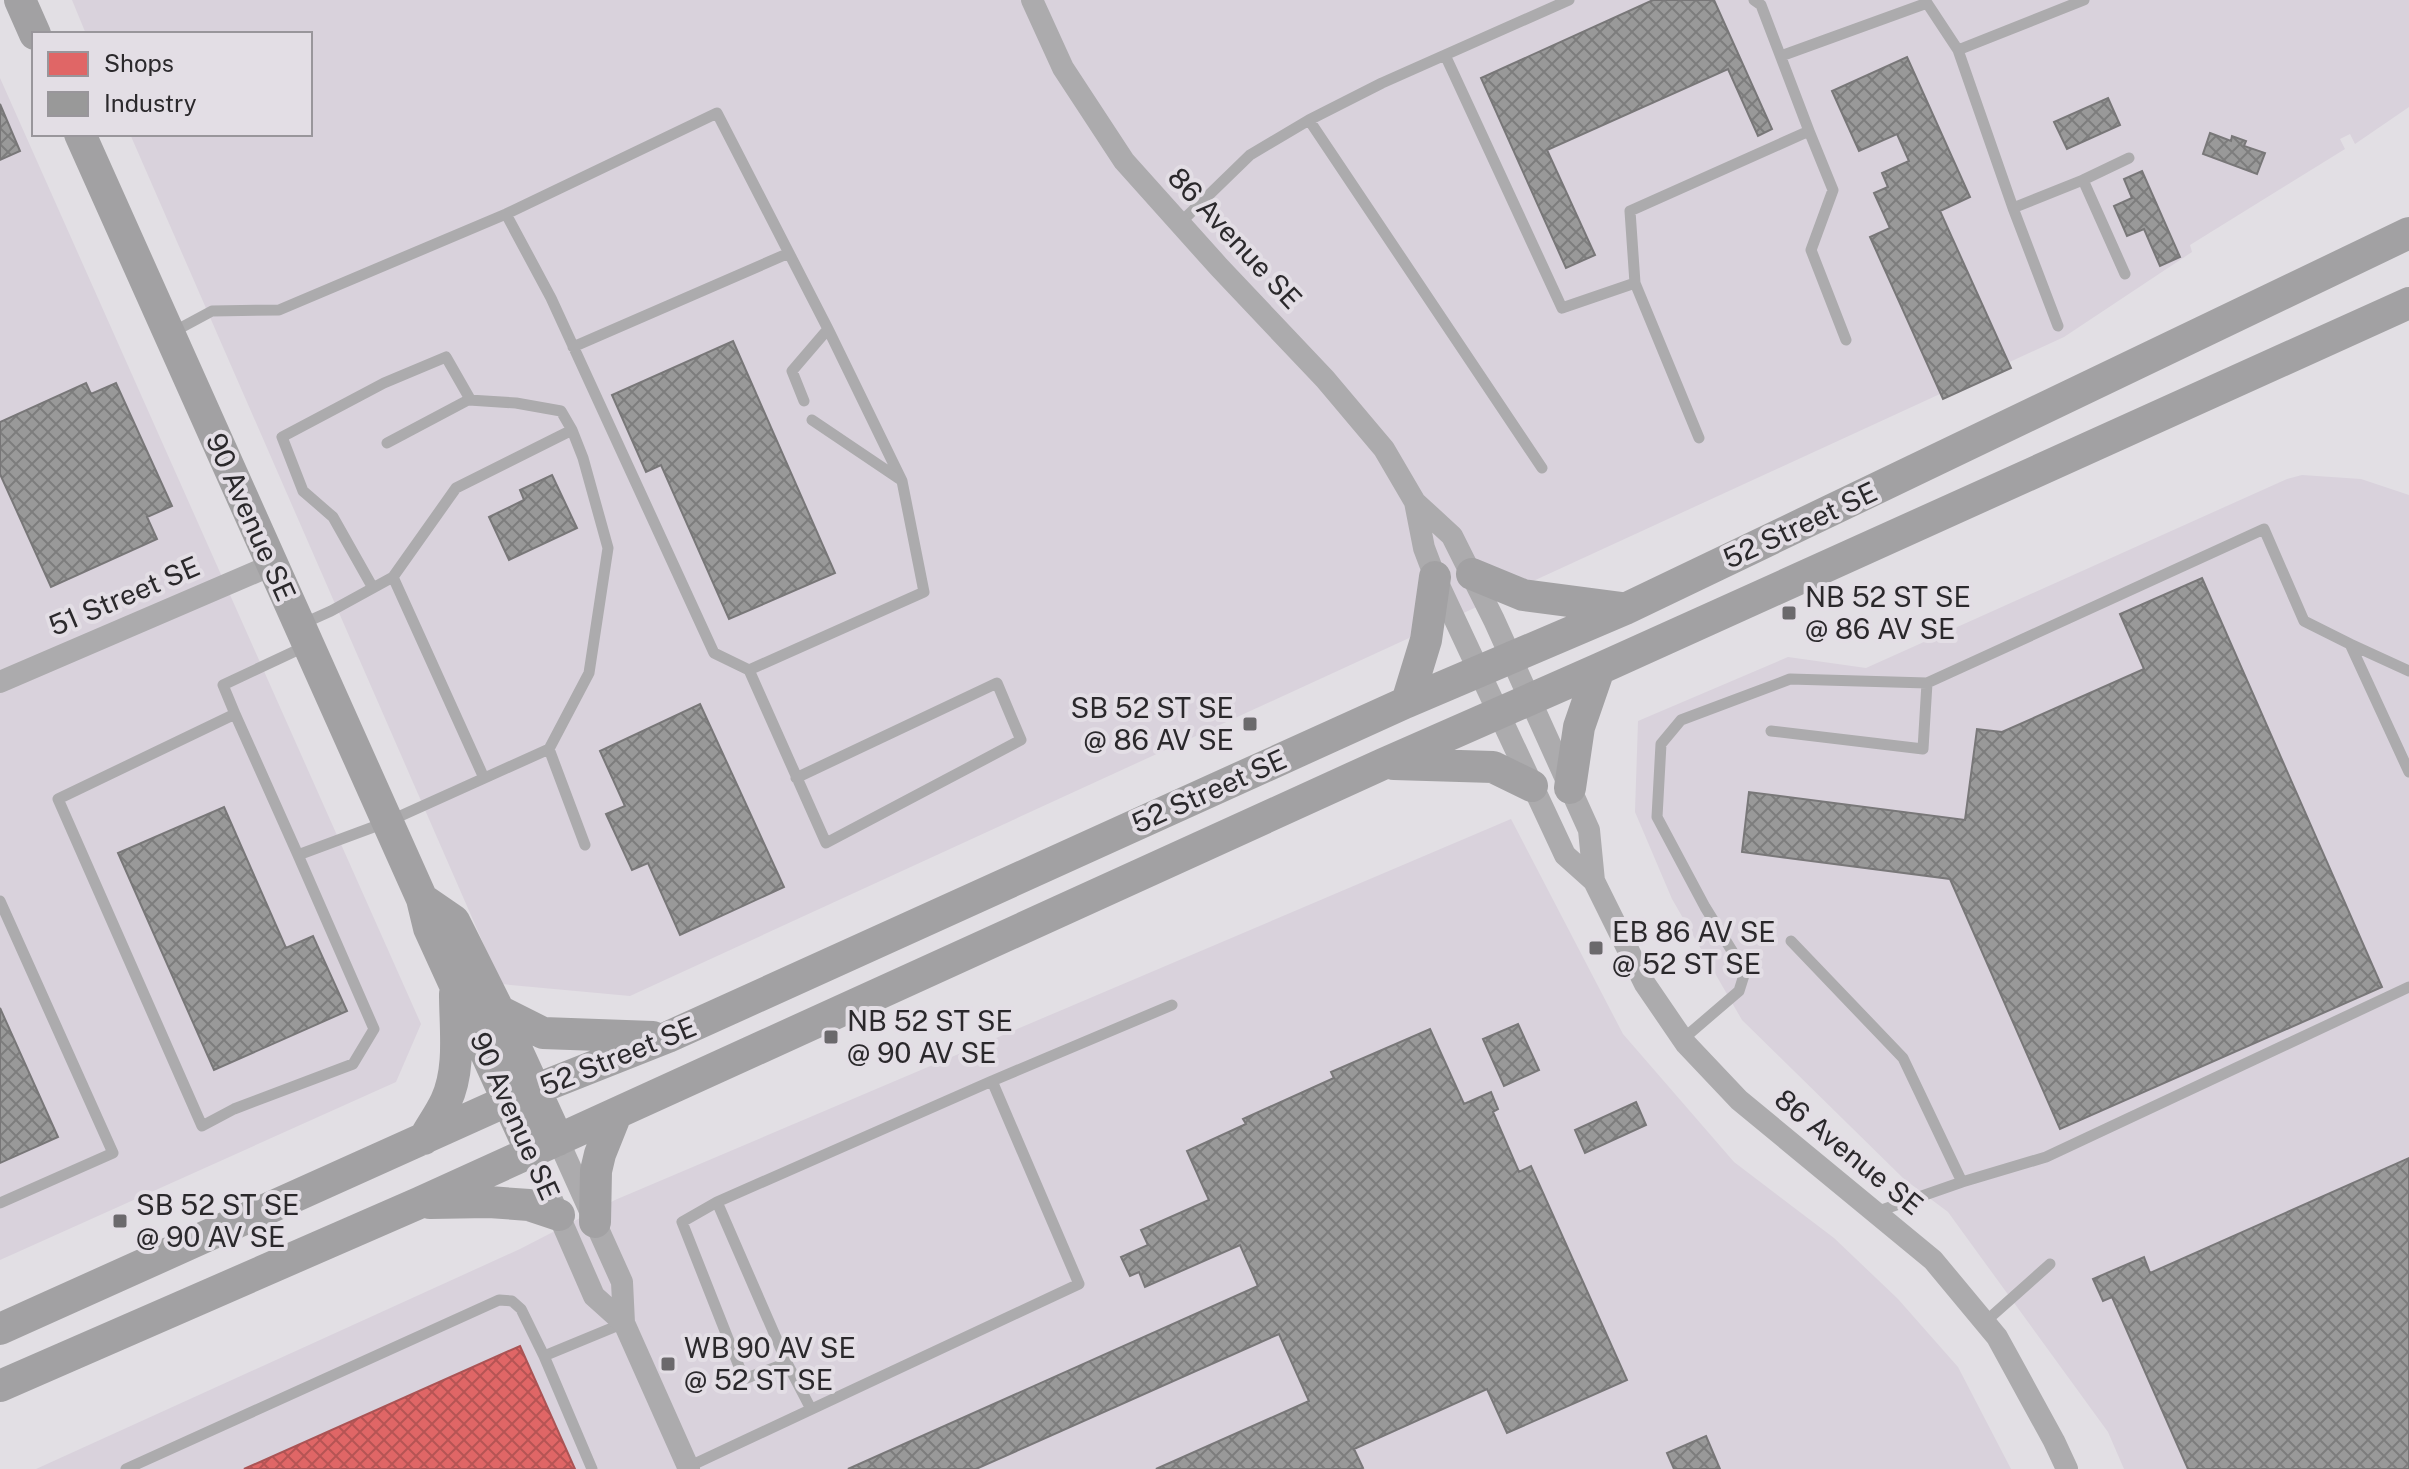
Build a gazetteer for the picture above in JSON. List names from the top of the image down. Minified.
{"streets":{"main road":["90 Avenue SE","52 Street SE"],"street":["86 Avenue SE","51 Street SE"]},"crossings":[["86 Avenue SE","52 Street SE"],["90 Avenue SE","52 Street SE"],["90 Avenue SE","51 Street SE"]],"places":{"transit":["NB 52 ST SE @ 86 AV SE","SB 52 ST SE @ 86 AV SE","EB 86 AV SE @ 52 ST SE","NB 52 ST SE @ 90 AV SE","SB 52 ST SE @ 90 AV SE","WB 90 AV SE @ 52 ST SE"]},"legend":["Shops","Industry"]}
